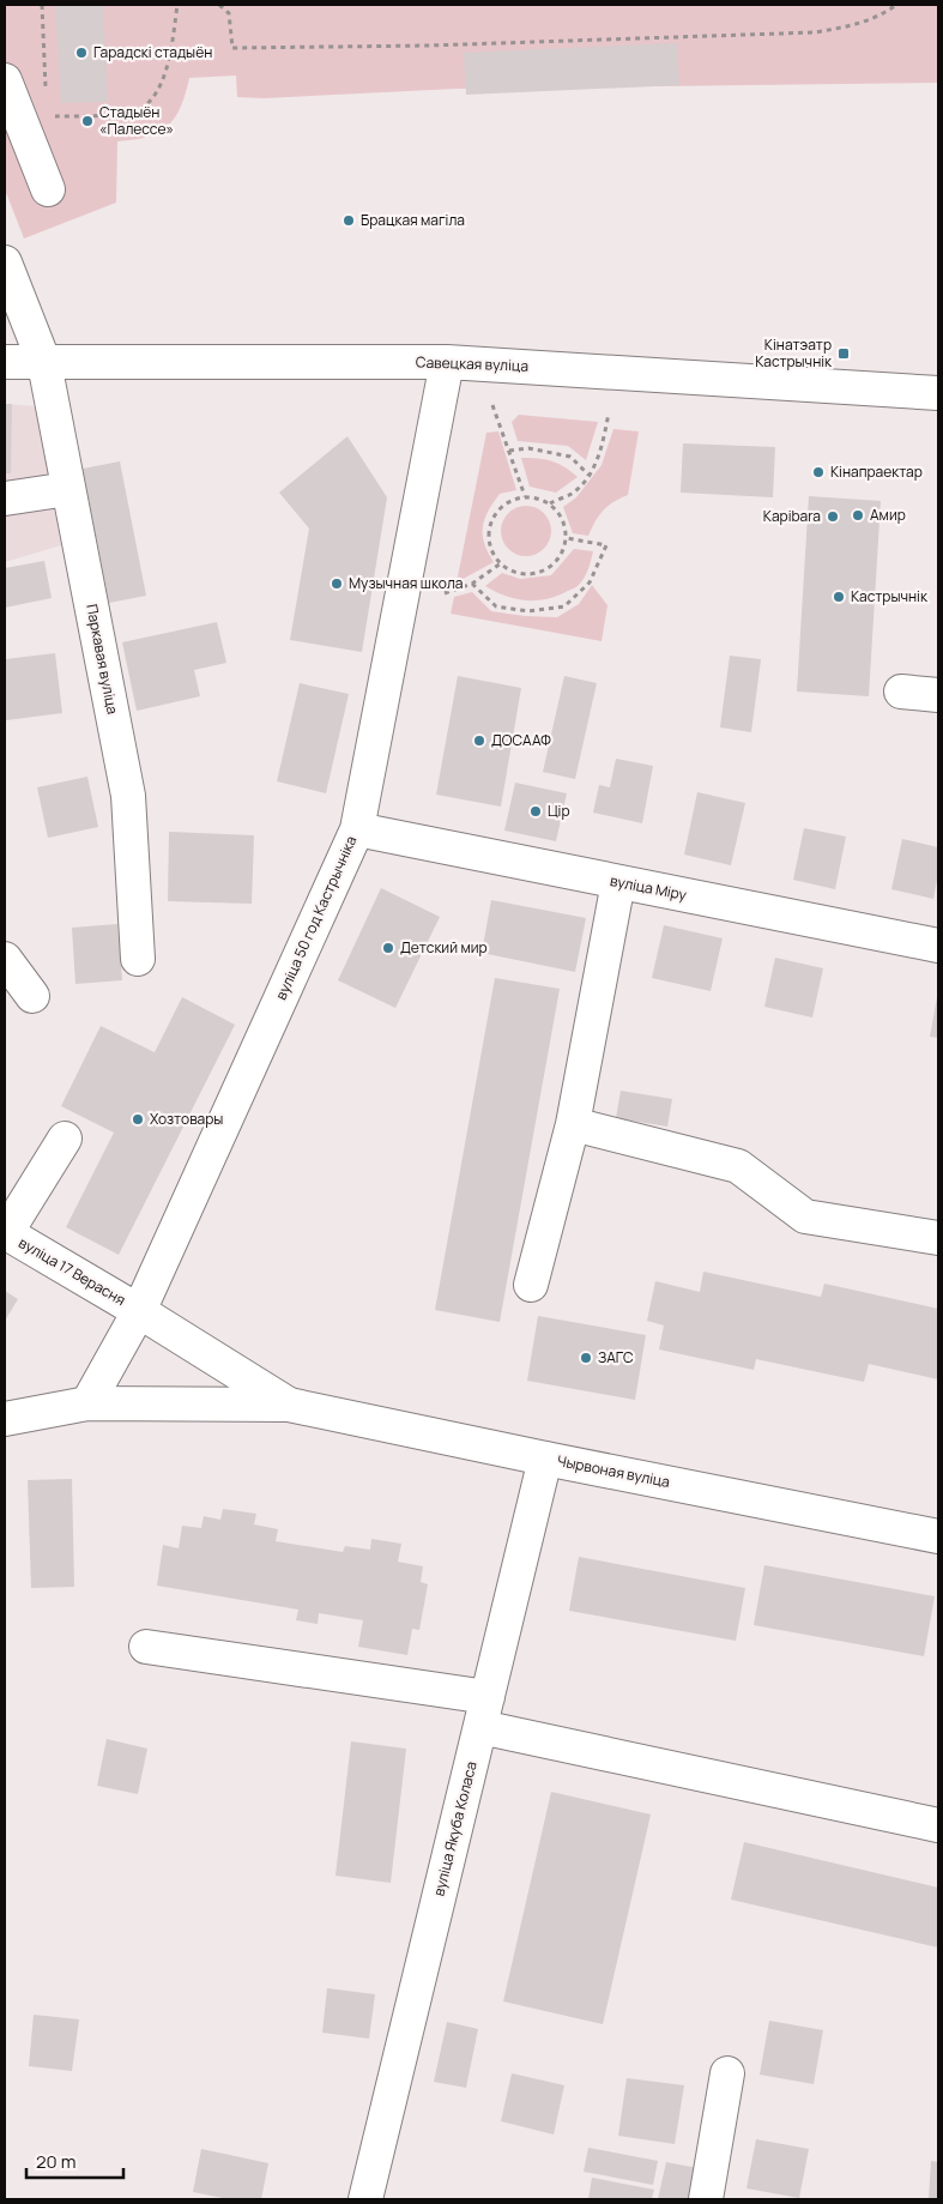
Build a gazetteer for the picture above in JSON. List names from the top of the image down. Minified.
{"streets":{"street":["Савецкая вуліца","Паркавая вуліца","вуліца Міру","вуліца 50 год Кастрычніка","вуліца 17 Верасня","Чырвоная вуліца","вуліца Якуба Коласа"]},"crossings":[["Савецкая вуліца","Паркавая вуліца"],["Савецкая вуліца","вуліца 50 год Кастрычніка"],["вуліца Міру","вуліца 50 год Кастрычніка"],["вуліца 50 год Кастрычніка","вуліца 17 Верасня"],["вуліца 50 год Кастрычніка","Чырвоная вуліца"],["вуліца 17 Верасня","Чырвоная вуліца"],["Чырвоная вуліца","вуліца Якуба Коласа"]],"places":{"other":["Гарадскі стадыён","Стадыён «Палессе»","Брацкая магіла","Кінапраектар","Амир","Kapibara","Музычная школа","Кастрычнік","ДОСААФ","Цір","Детский мир","Хозтовары","ЗАГС"],"transit":["Кінатэатр Кастрычнік"]},"scale_bar":"20 m"}
